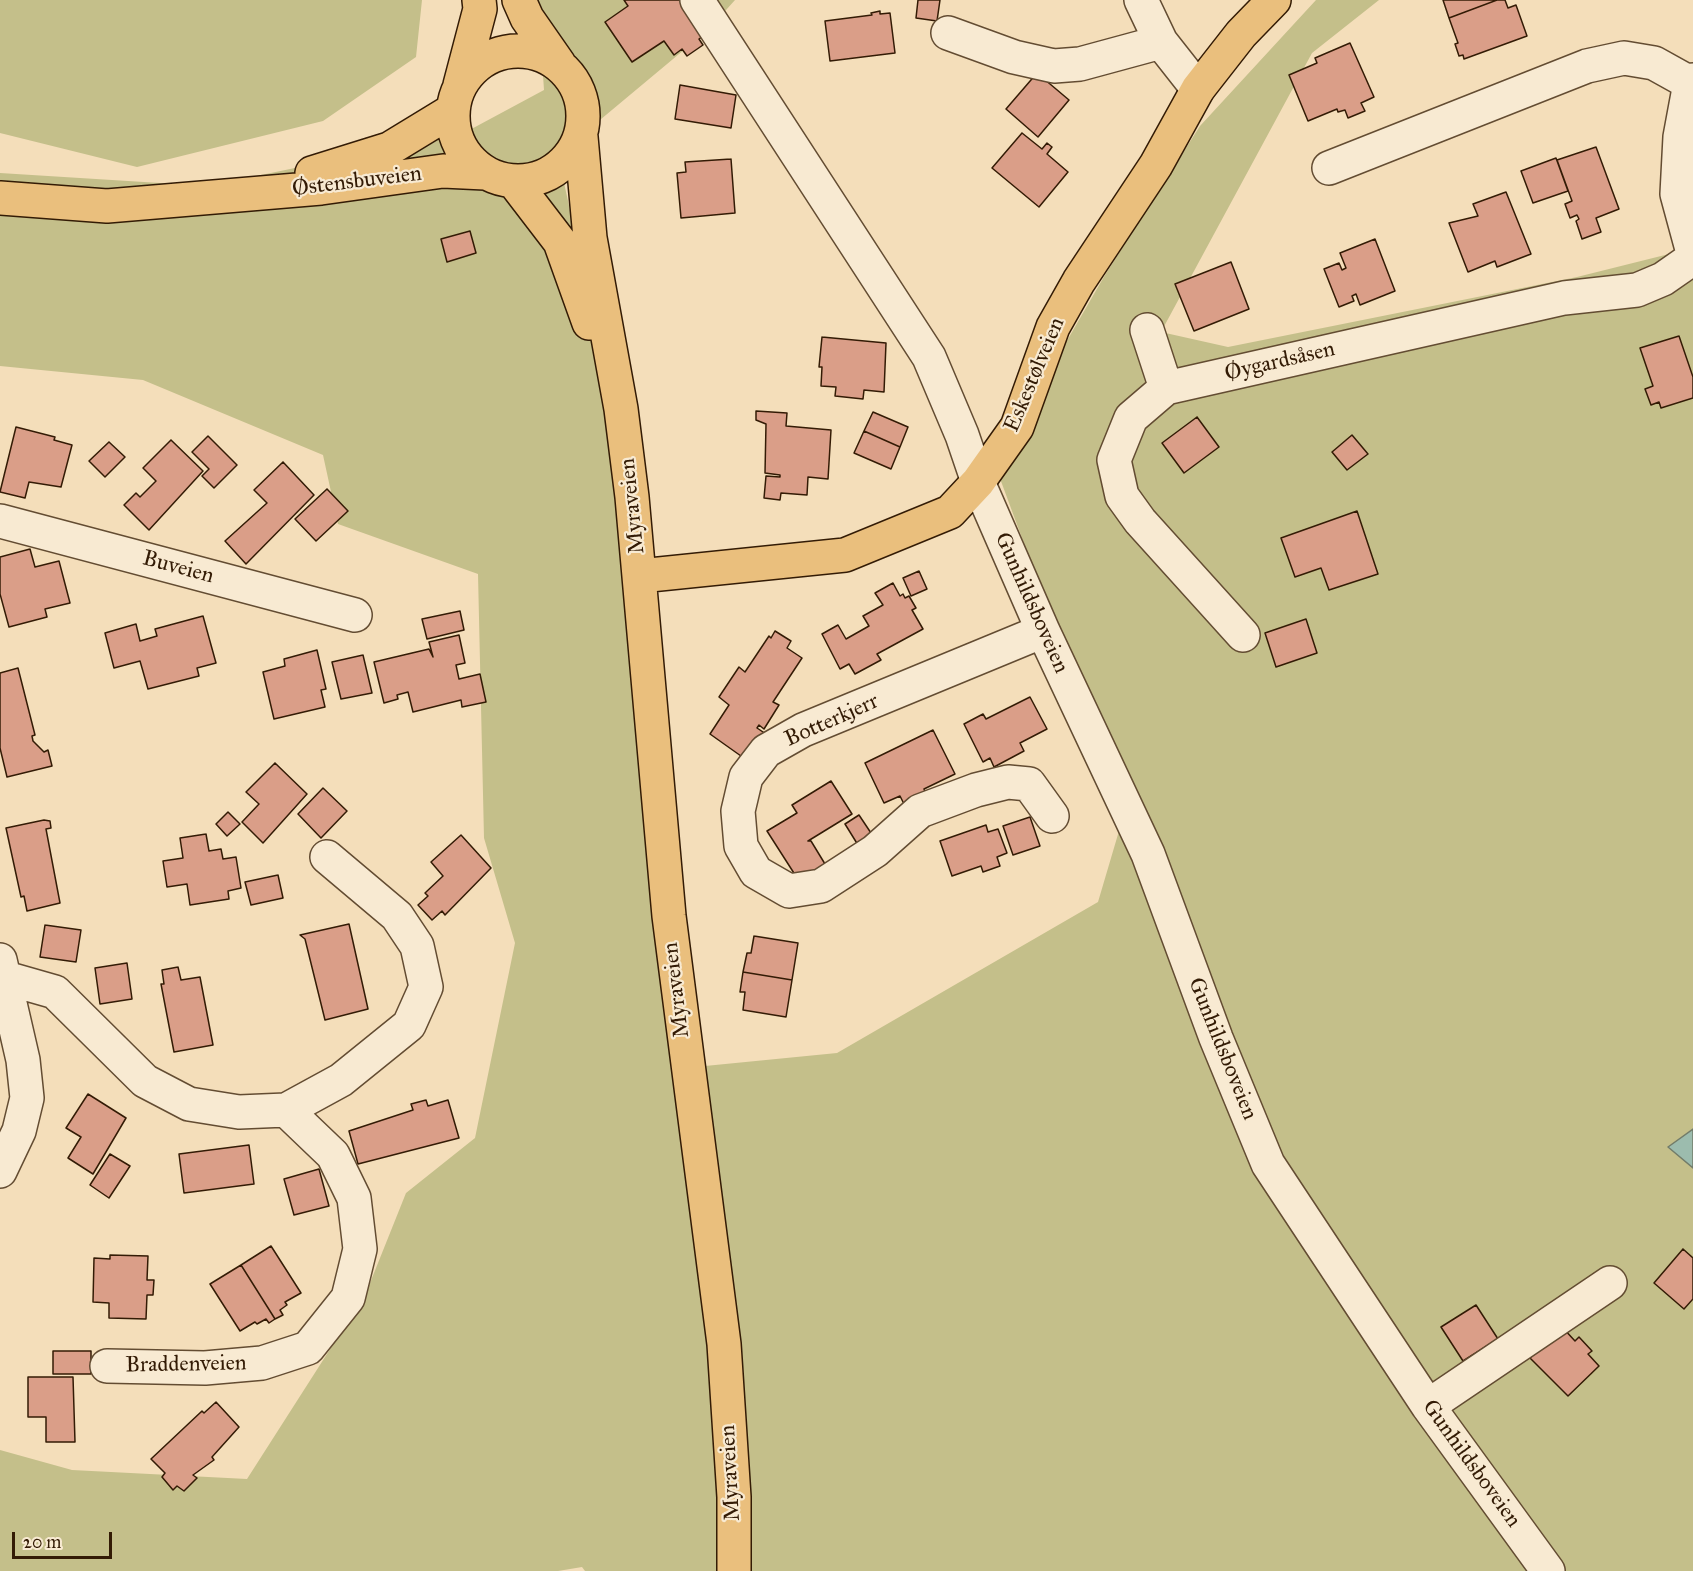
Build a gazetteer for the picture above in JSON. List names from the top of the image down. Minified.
{"streets":{"main road":["Østensbuveien","Eskestølveien","Myraveien"],"street":["Øygardsåsen","Buveien","Gunhildsboveien","Botterkjerr","Braddenveien"]},"crossings":[["Østensbuveien","Myraveien"],["Eskestølveien","Myraveien"],["Eskestølveien","Gunhildsboveien"],["Gunhildsboveien","Botterkjerr"]],"scale_bar":"20 m"}
